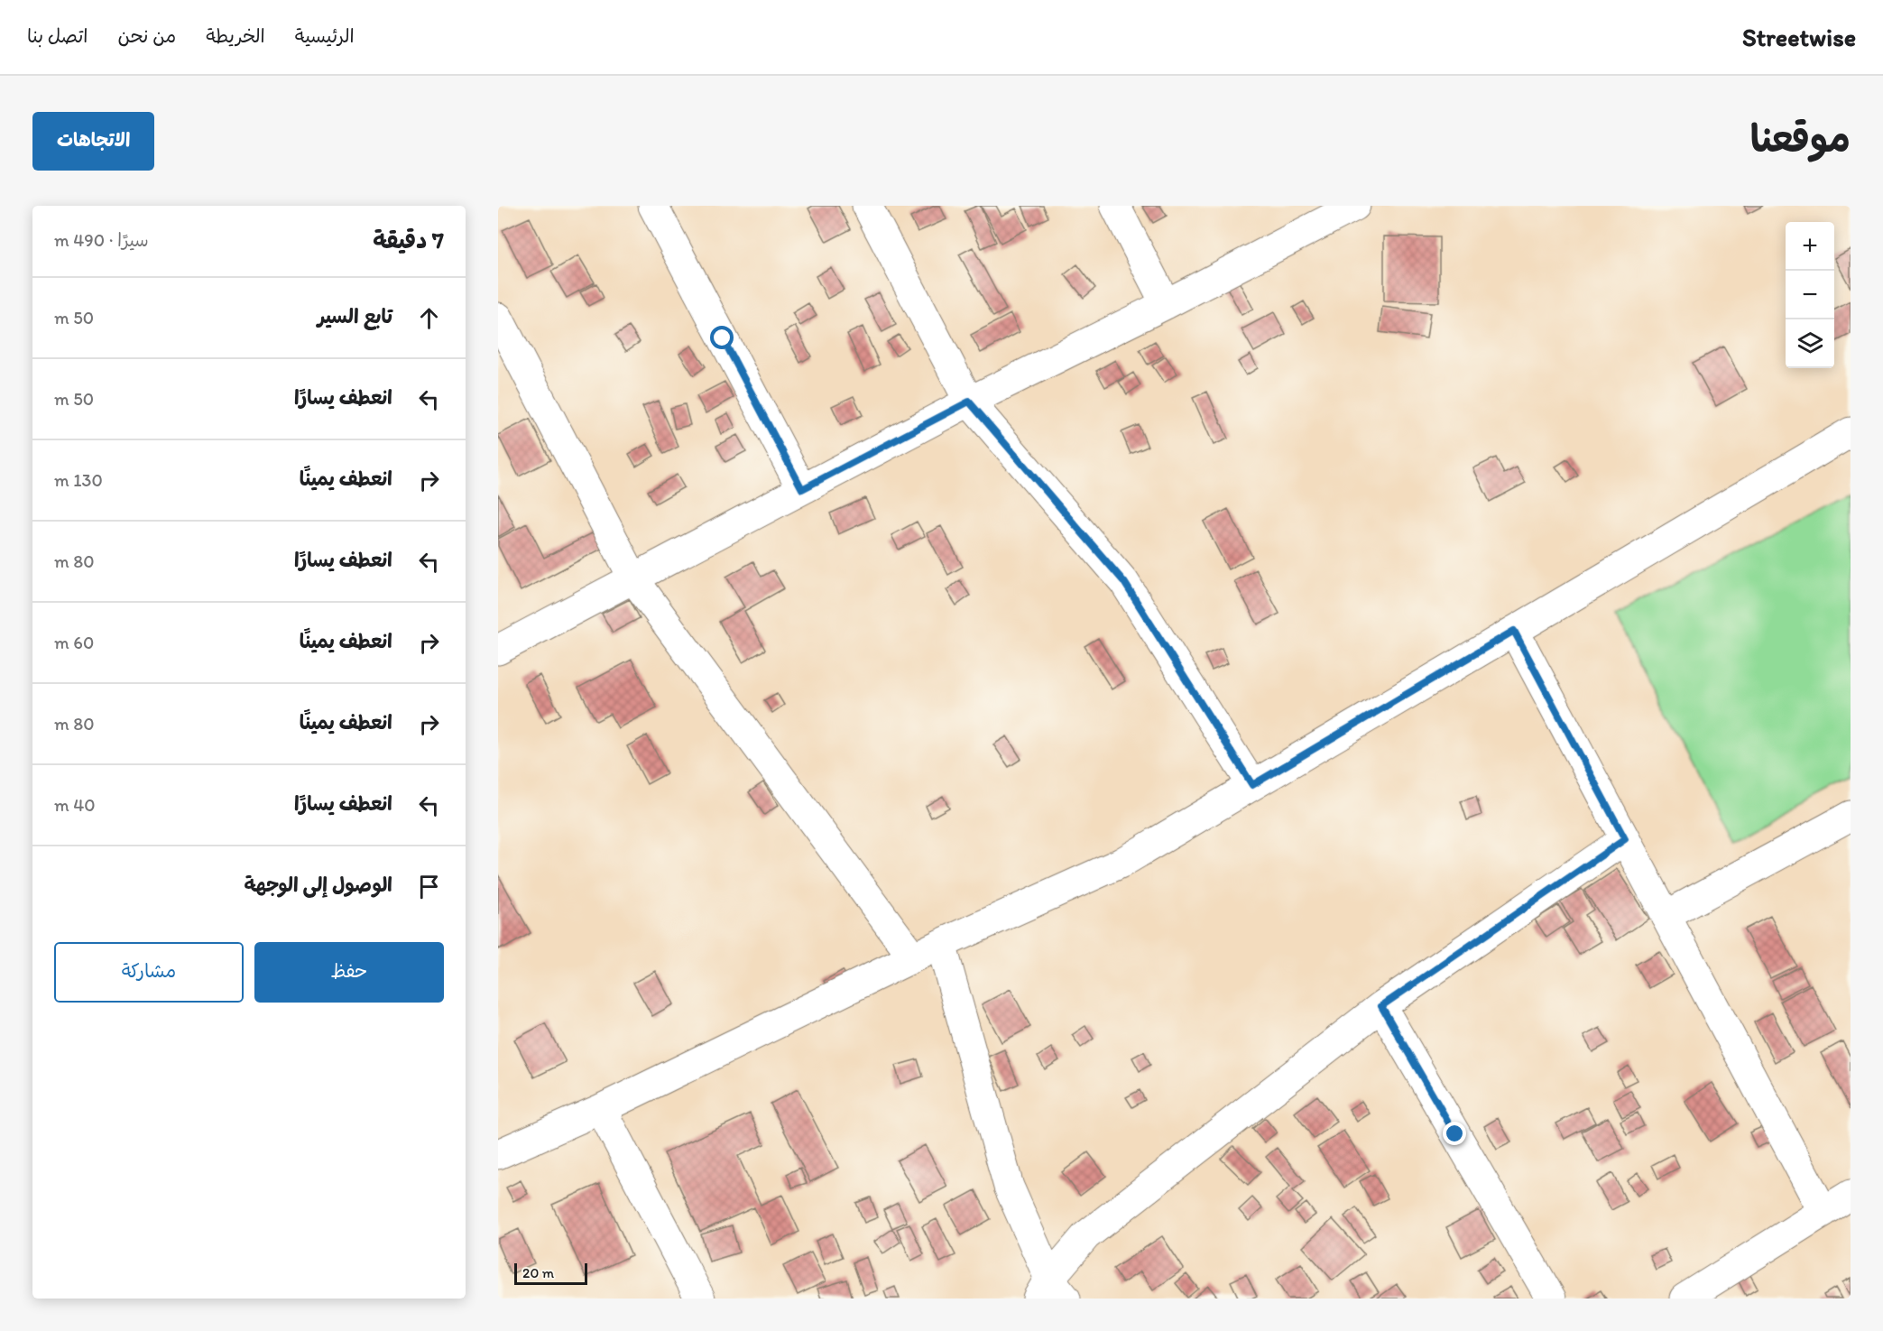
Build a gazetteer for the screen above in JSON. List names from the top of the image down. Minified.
{"scale_bar":"20 m","page":{"header":"Streetwise","nav":["الرئيسية","الخريطة","من نحن","اتصل بنا"],"title":"موقعنا","buttons":["الاتجاهات",["حفظ","مشاركة"]],"heading":["7 دقيقة","سيرًا · 490 m"],"map_buttons":["+","−"],"list":[["تابع السير","50 m"],["انعطف يسارًا","50 m"],["انعطف يمينًا","130 m"],["انعطف يسارًا","80 m"],["انعطف يمينًا","60 m"],["انعطف يمينًا","80 m"],["انعطف يسارًا","40 m"],"الوصول إلى الوجهة"],"scale":"20 m"}}
